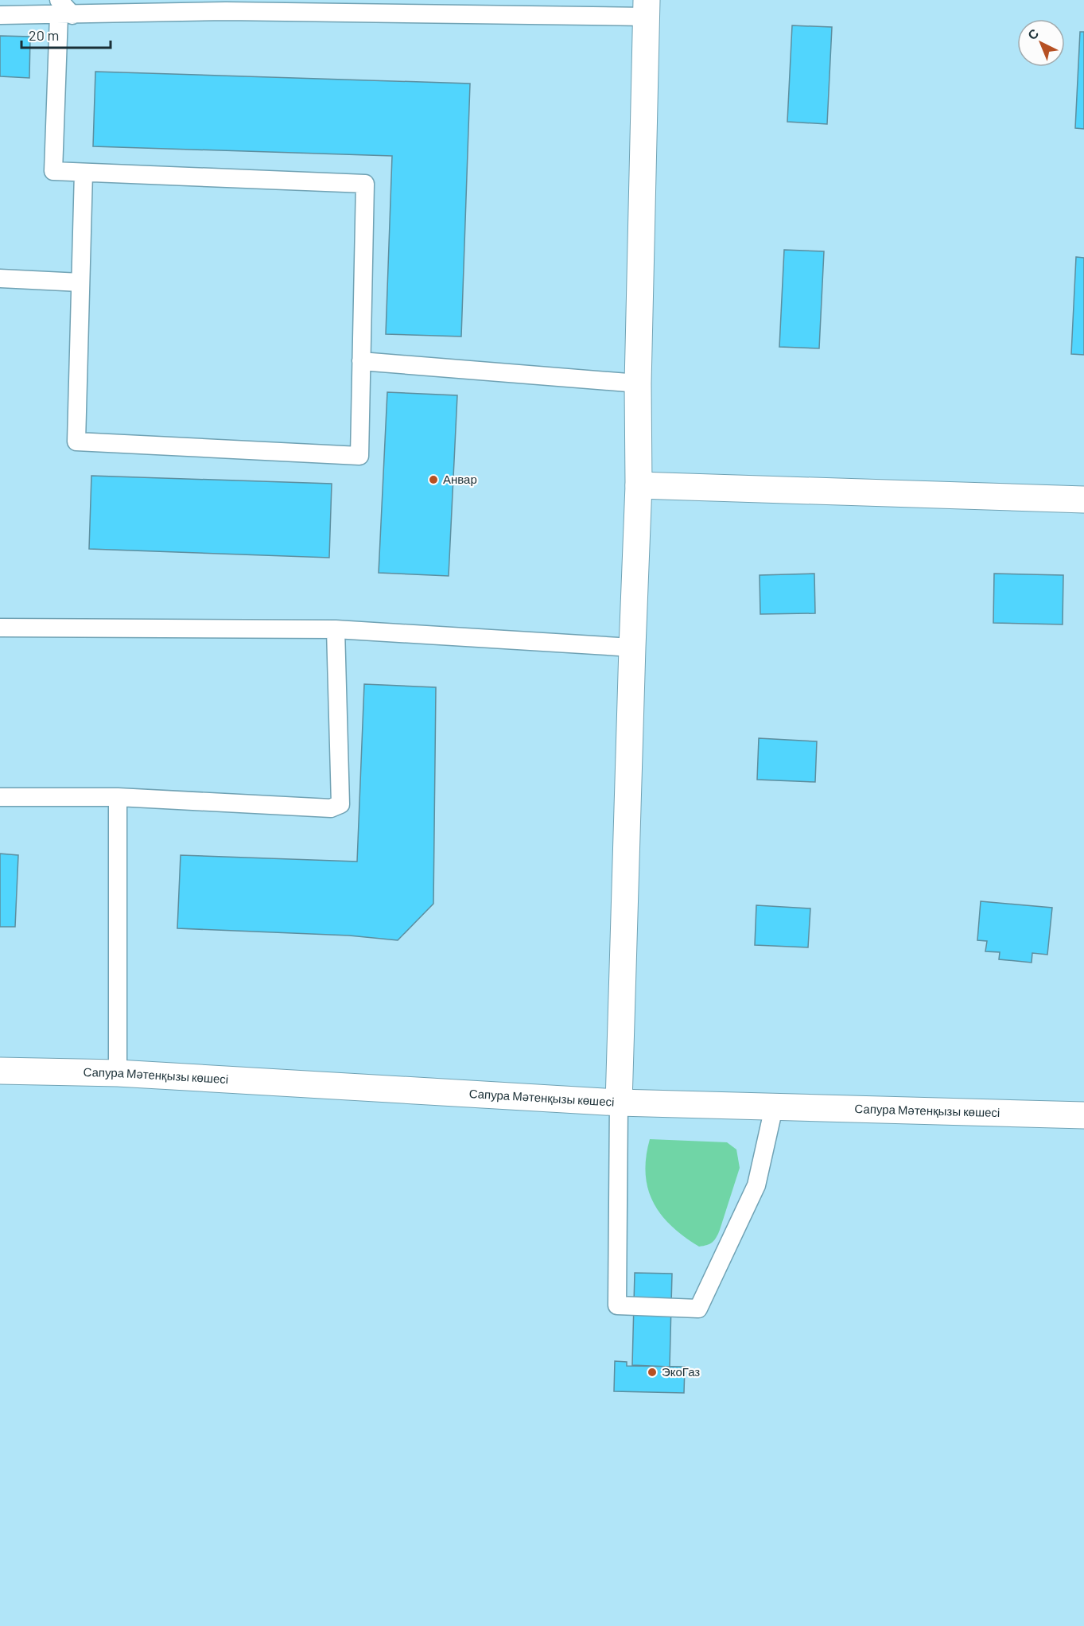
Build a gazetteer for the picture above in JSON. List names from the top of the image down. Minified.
{"streets":{"street":["Сапура Мәтенқызы көшесі"]},"places":["Анвар","ЭкоГаз"],"scale_bar":"20 m","north":"top left"}
